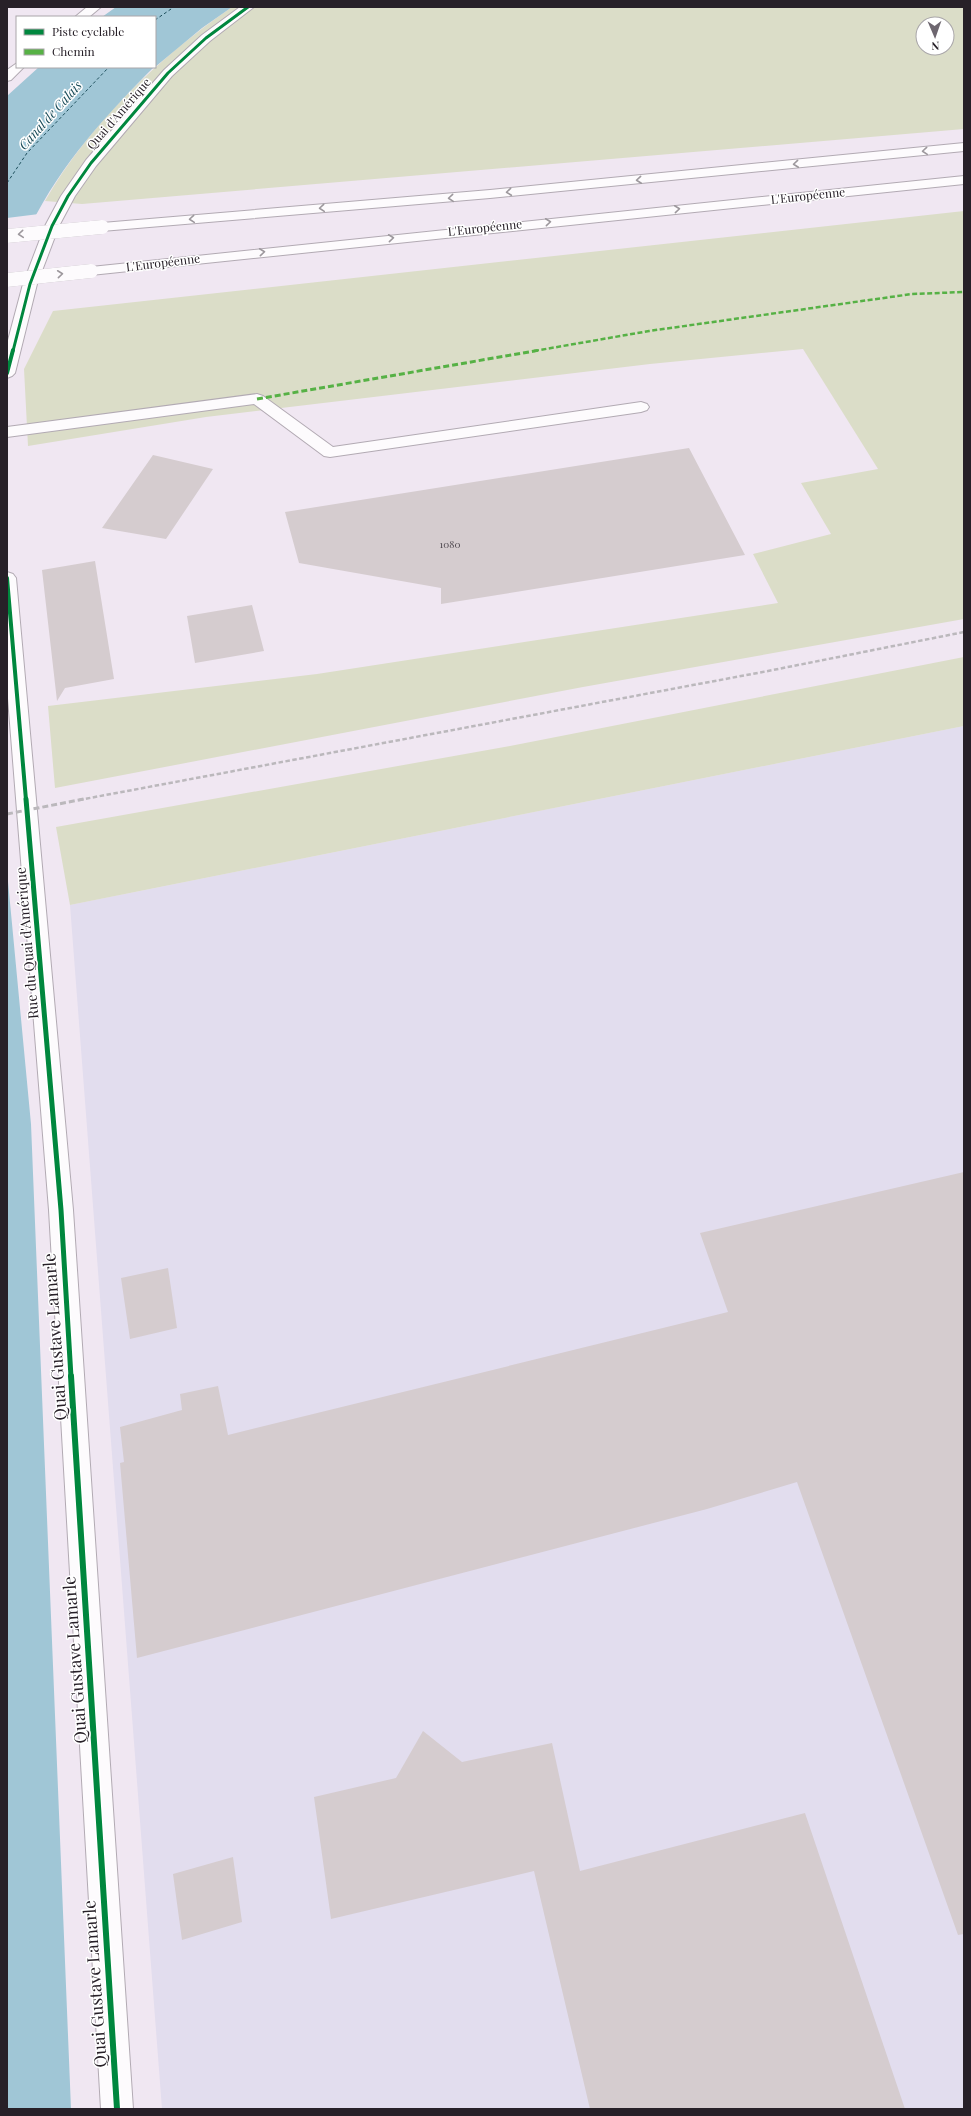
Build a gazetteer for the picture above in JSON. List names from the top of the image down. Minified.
{"streets":{"main road":["Quai d'Amérique","L'Européenne","Rue du Quai d'Amérique","Quai Gustave Lamarle"]},"crossings":[["Rue du Quai d'Amérique","Quai Gustave Lamarle"]],"water":["Canal de Calais"],"house_numbers":["1080"],"legend":["Piste cyclable","Chemin"],"north":"bottom"}
